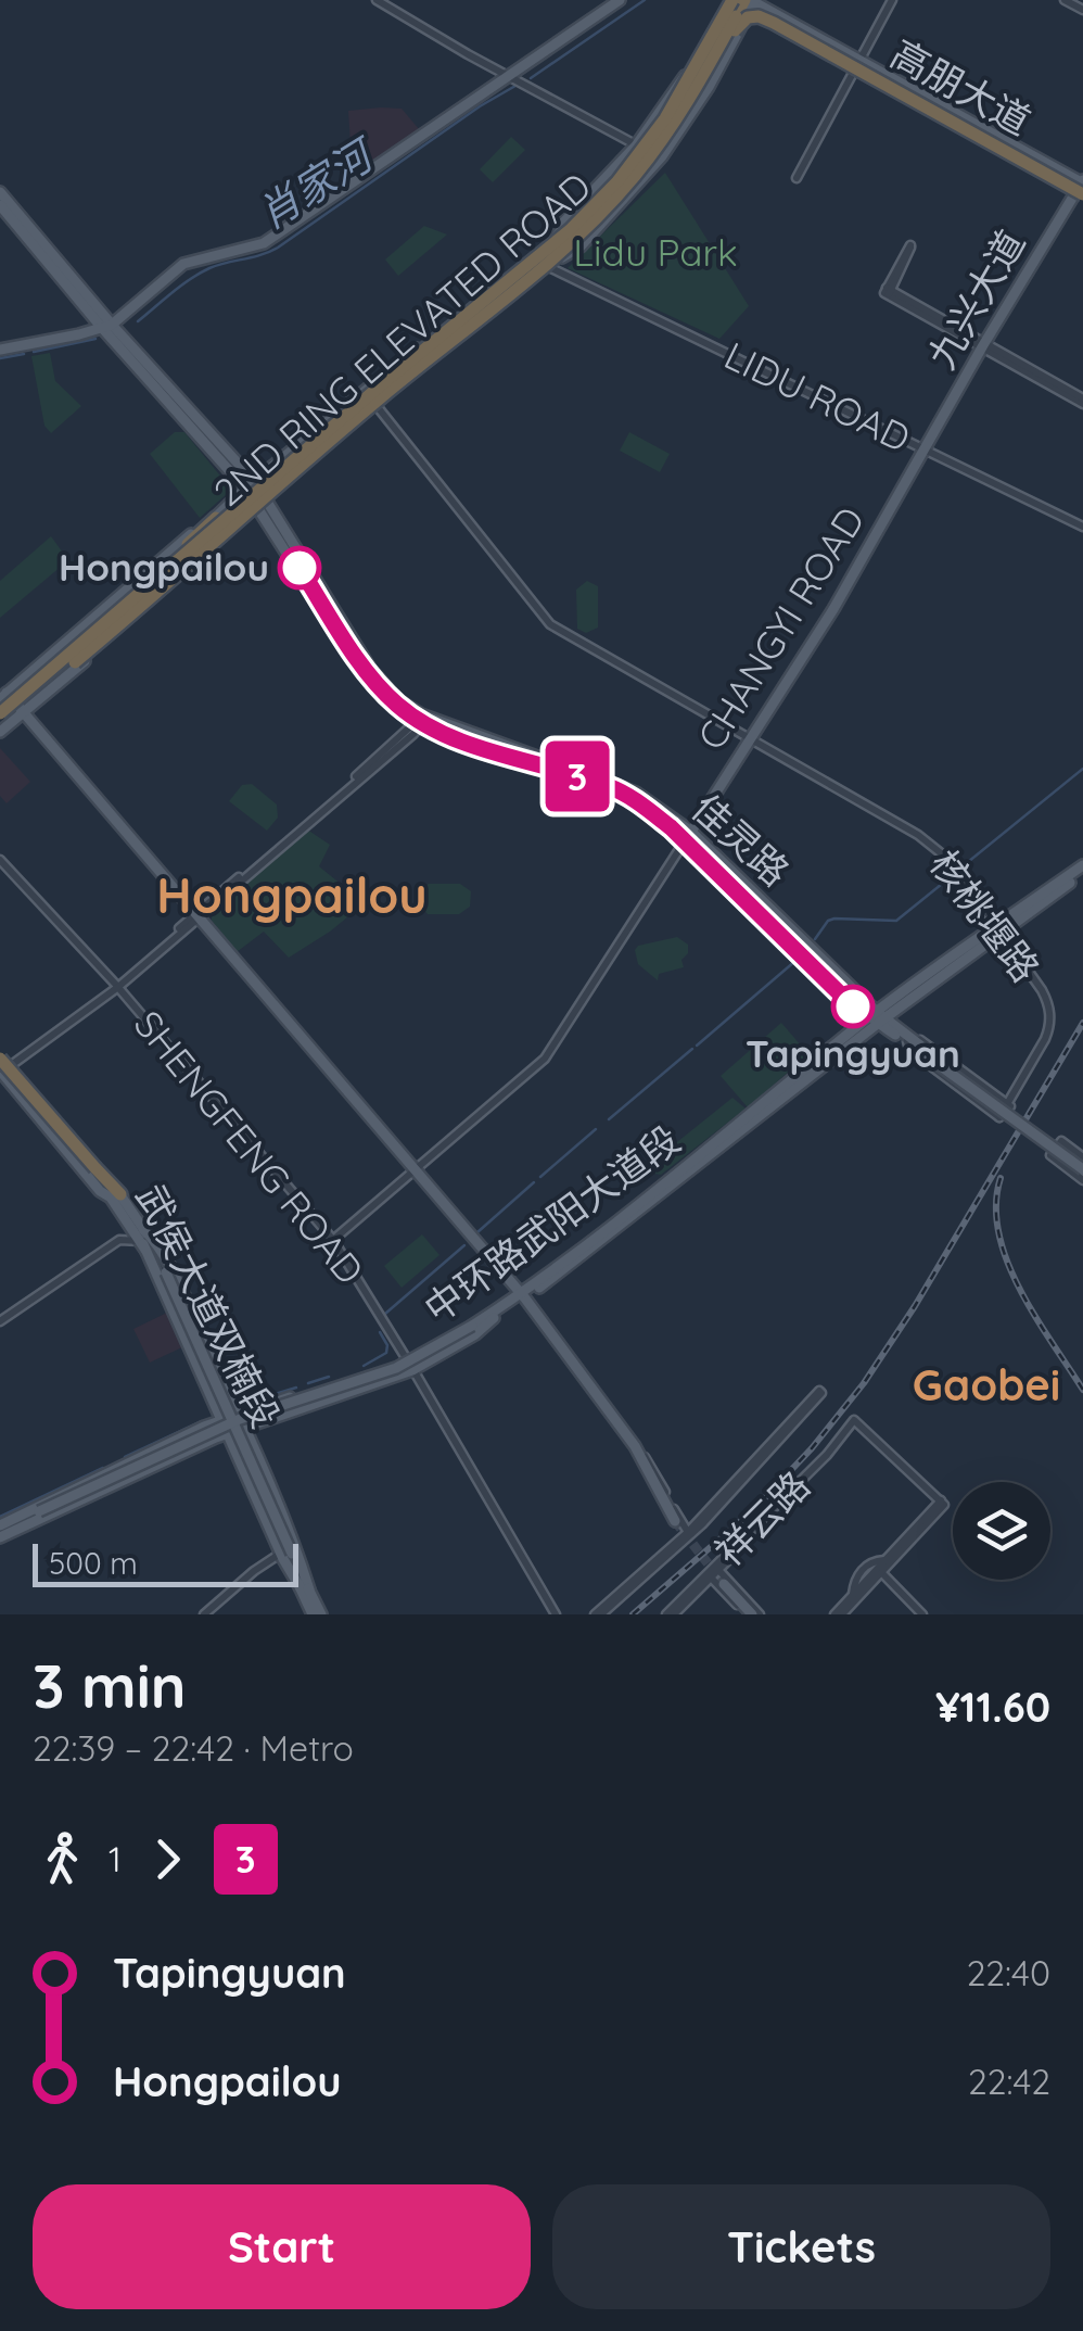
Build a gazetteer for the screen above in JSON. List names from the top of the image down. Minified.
{"streets":{"highway":["2ND RING ELEVATED ROAD"],"main road":["高朋大道","九兴大道","CHANGYI ROAD","佳灵路","中环路武阳大道段","武侯大道双楠段"],"street":["LIDU ROAD","核桃堰路","SHENGFENG ROAD","祥云路"]},"crossings":[["高朋大道","九兴大道"],["高朋大道","2ND RING ELEVATED ROAD"],["九兴大道","LIDU ROAD"],["九兴大道","CHANGYI ROAD"],["LIDU ROAD","CHANGYI ROAD"],["CHANGYI ROAD","佳灵路"],["CHANGYI ROAD","核桃堰路"],["佳灵路","中环路武阳大道段"],["核桃堰路","中环路武阳大道段"]],"districts":["Hongpailou","Gaobei"],"water":["肖家河"],"parks":["Lidu Park"],"places":["Hongpailou","Tapingyuan"],"lines":["metro line 3"],"scale_bar":"500 m","page":{"on_map":"3","scale":"500 m","heading":["3 min","22:39 – 22:42 · Metro","¥11.60"],"legs":["1","3"],"list":[{"name":"Tapingyuan","value":"22:40"},{"name":"Hongpailou","value":"22:42"}],"buttons":["Start","Tickets"]}}
